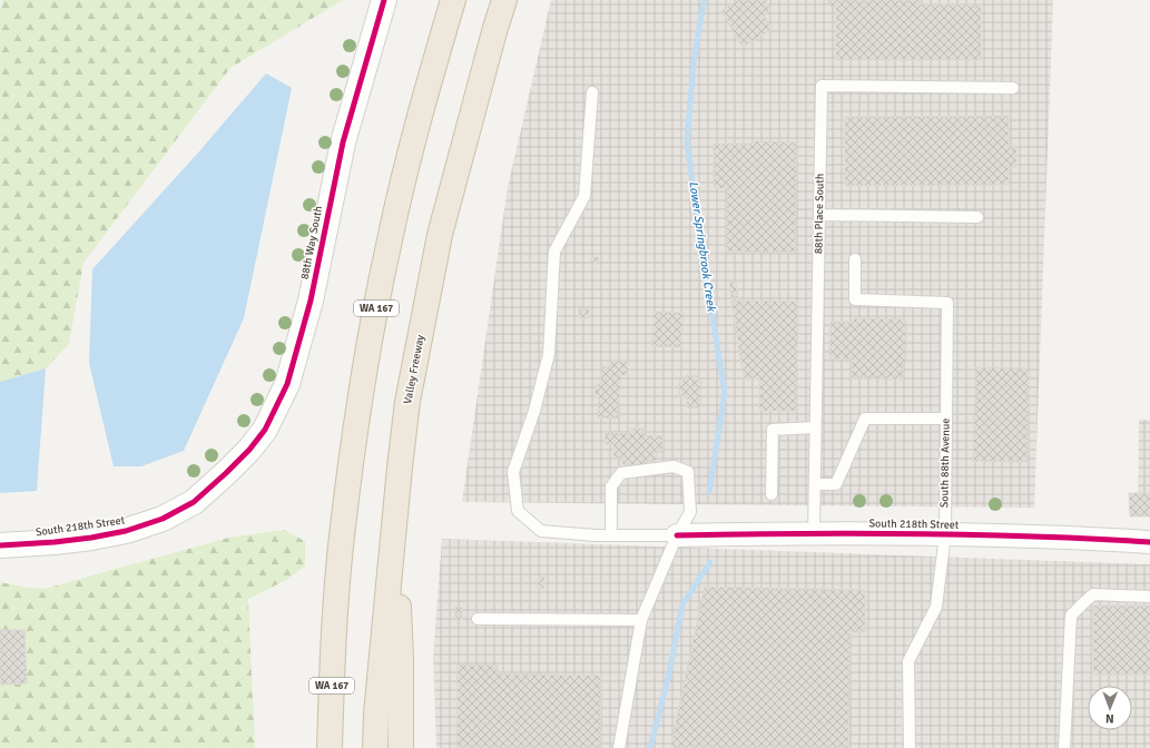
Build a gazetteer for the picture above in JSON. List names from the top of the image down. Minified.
{"streets":{"highway":["WA 167","Valley Freeway"],"street":["88th Way South","South 218th Street"],"lane":["88th Place South","South 88th Avenue"]},"crossings":[["88th Place South","South 218th Street"],["88th Way South","South 218th Street"],["South 88th Avenue","South 218th Street"]],"water":["Lower Springbrook Creek"],"north":"bottom"}
